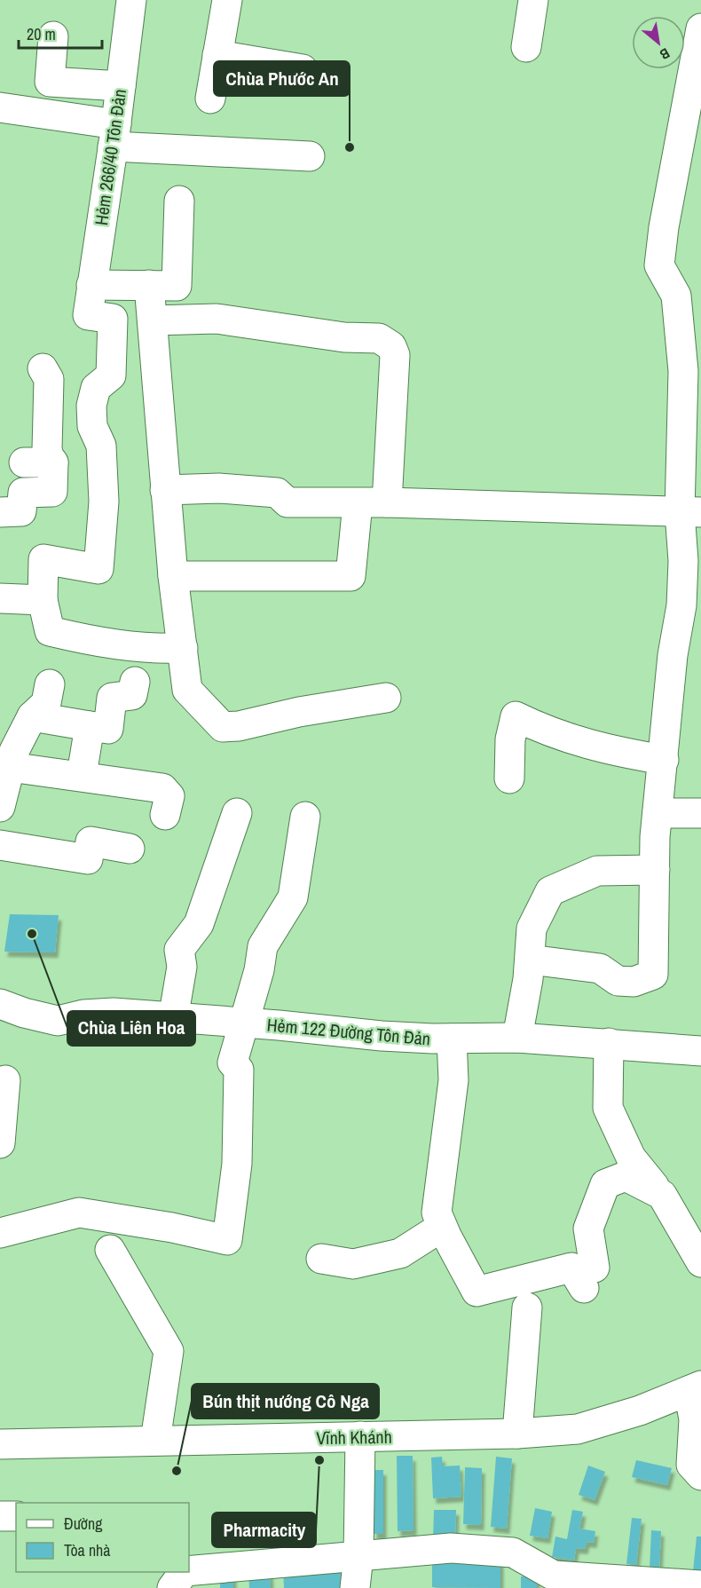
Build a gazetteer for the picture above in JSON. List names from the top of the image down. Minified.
{"streets":{"street":["Hẻm 266/40 Tôn Đản","Hẻm 122 Đường Tôn Đản","Vĩnh Khánh"]},"places":["Chùa Phước An","Chùa Liên Hoa","Pharmacity","Bún thịt nướng Cô Nga"],"legend":["Đường","Tòa nhà"],"scale_bar":"20 m","north":"bottom right"}
